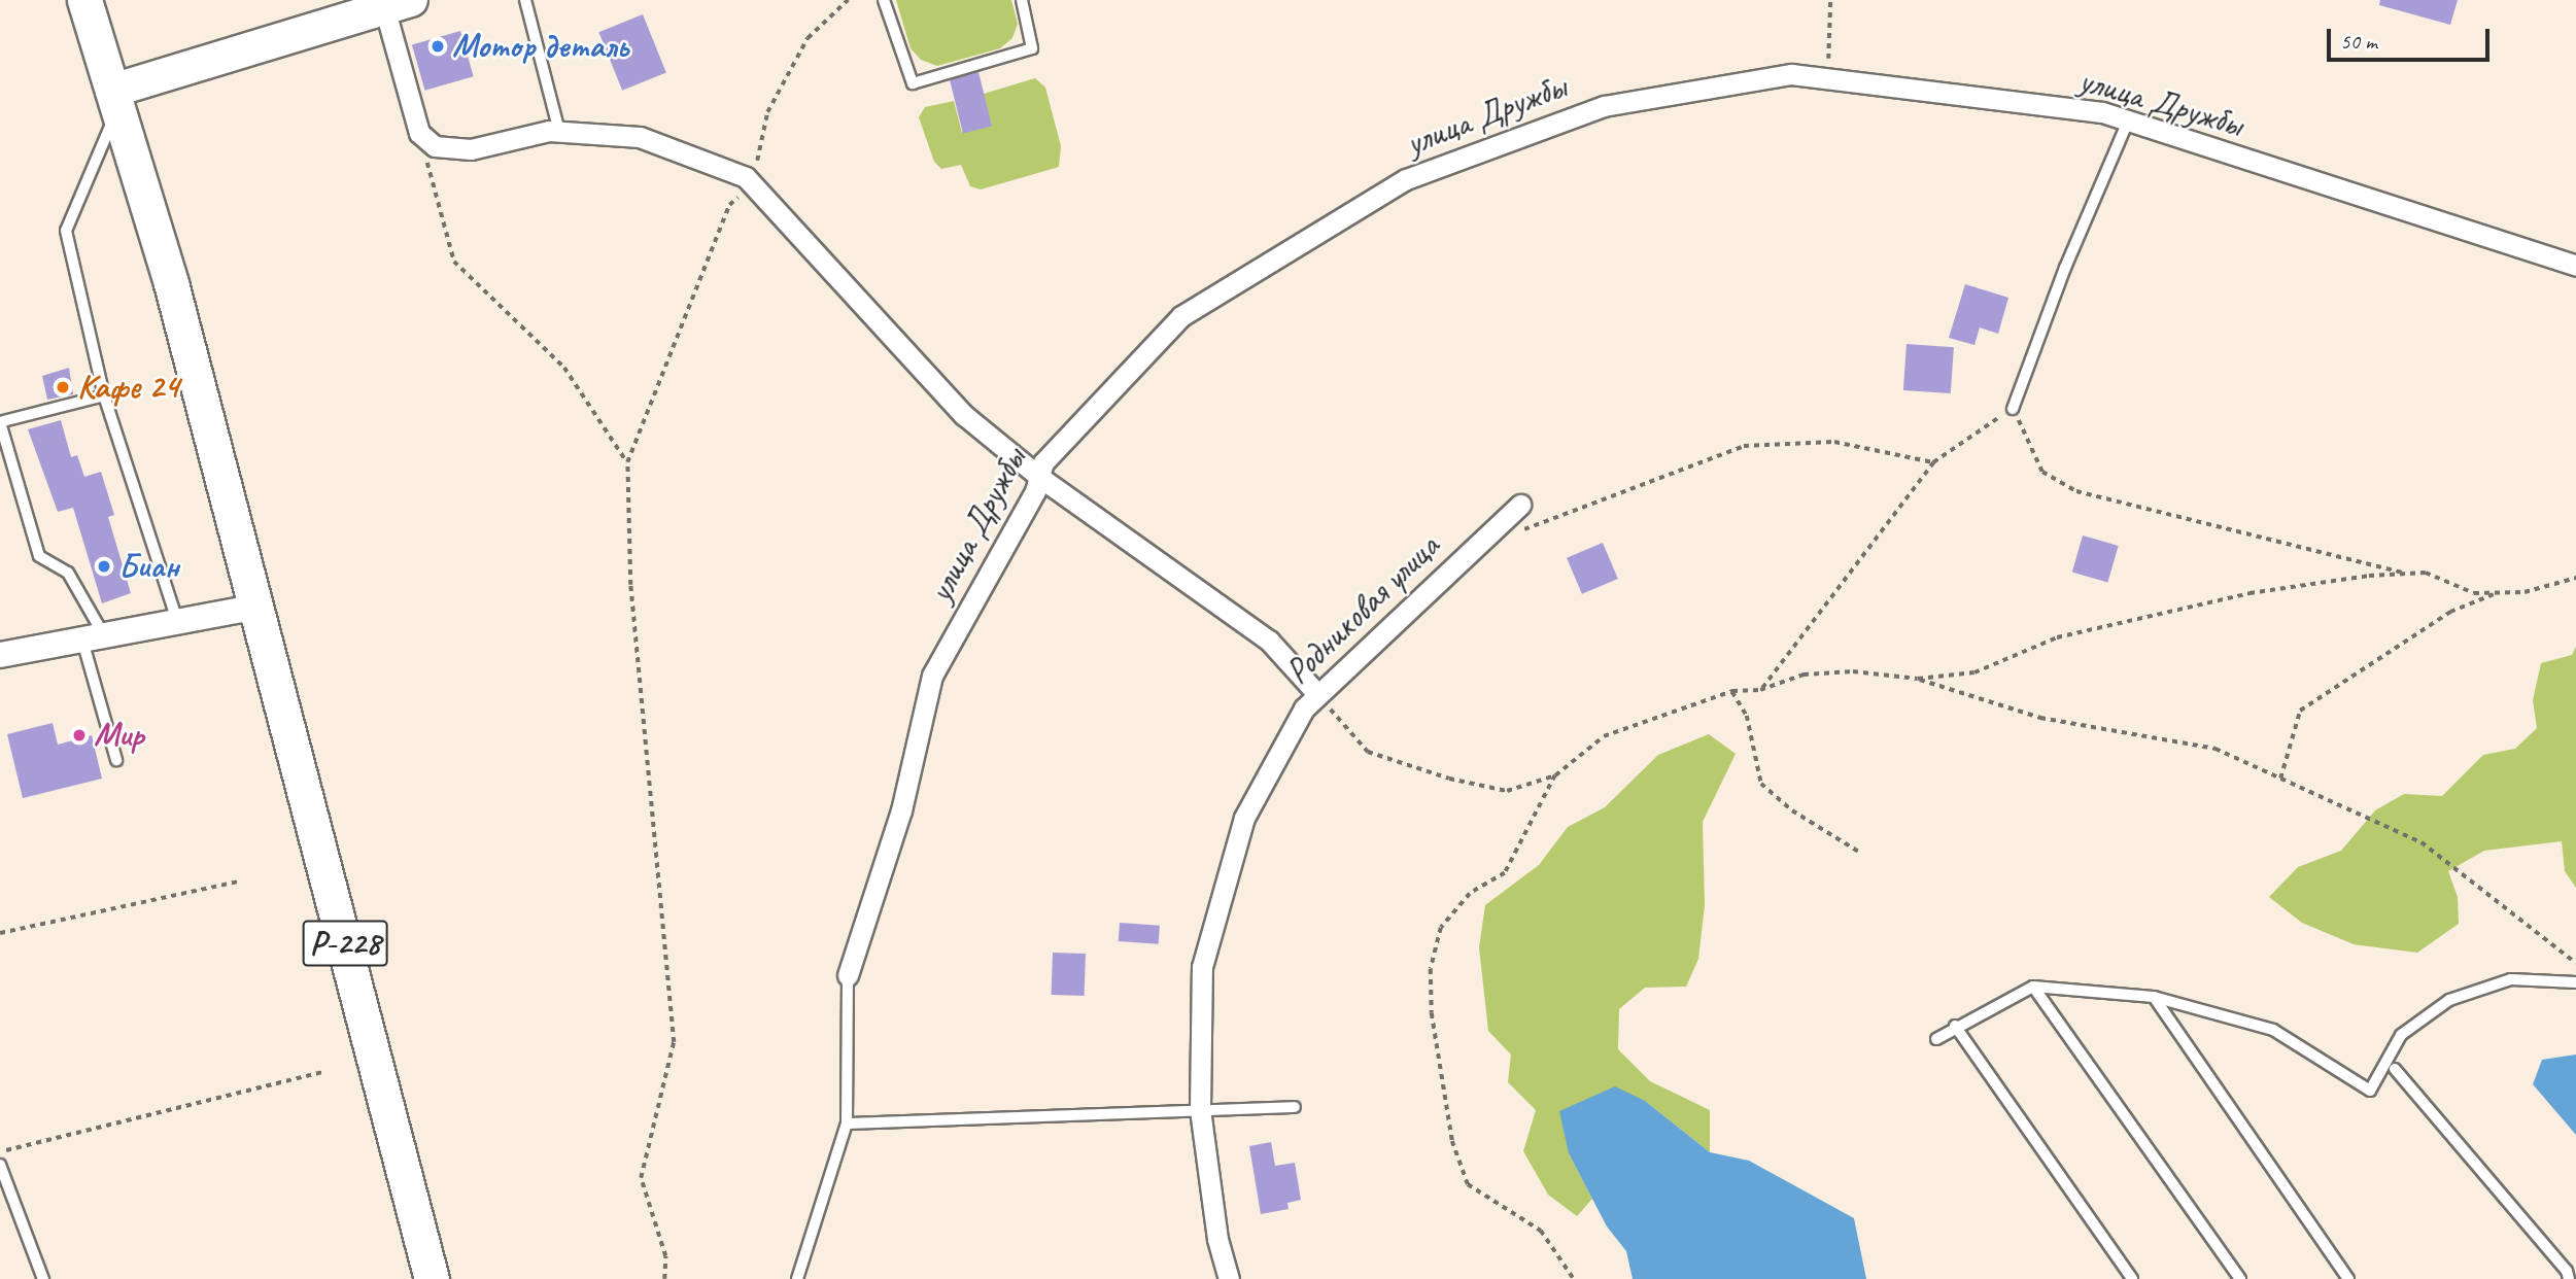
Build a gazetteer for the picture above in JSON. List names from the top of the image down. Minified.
{"streets":{"highway":["Р-228"],"street":["улица Дружбы","Родниковая улица"]},"places":["Мотор деталь","Кафе 24","Биан","Мир"],"scale_bar":"50 m"}
